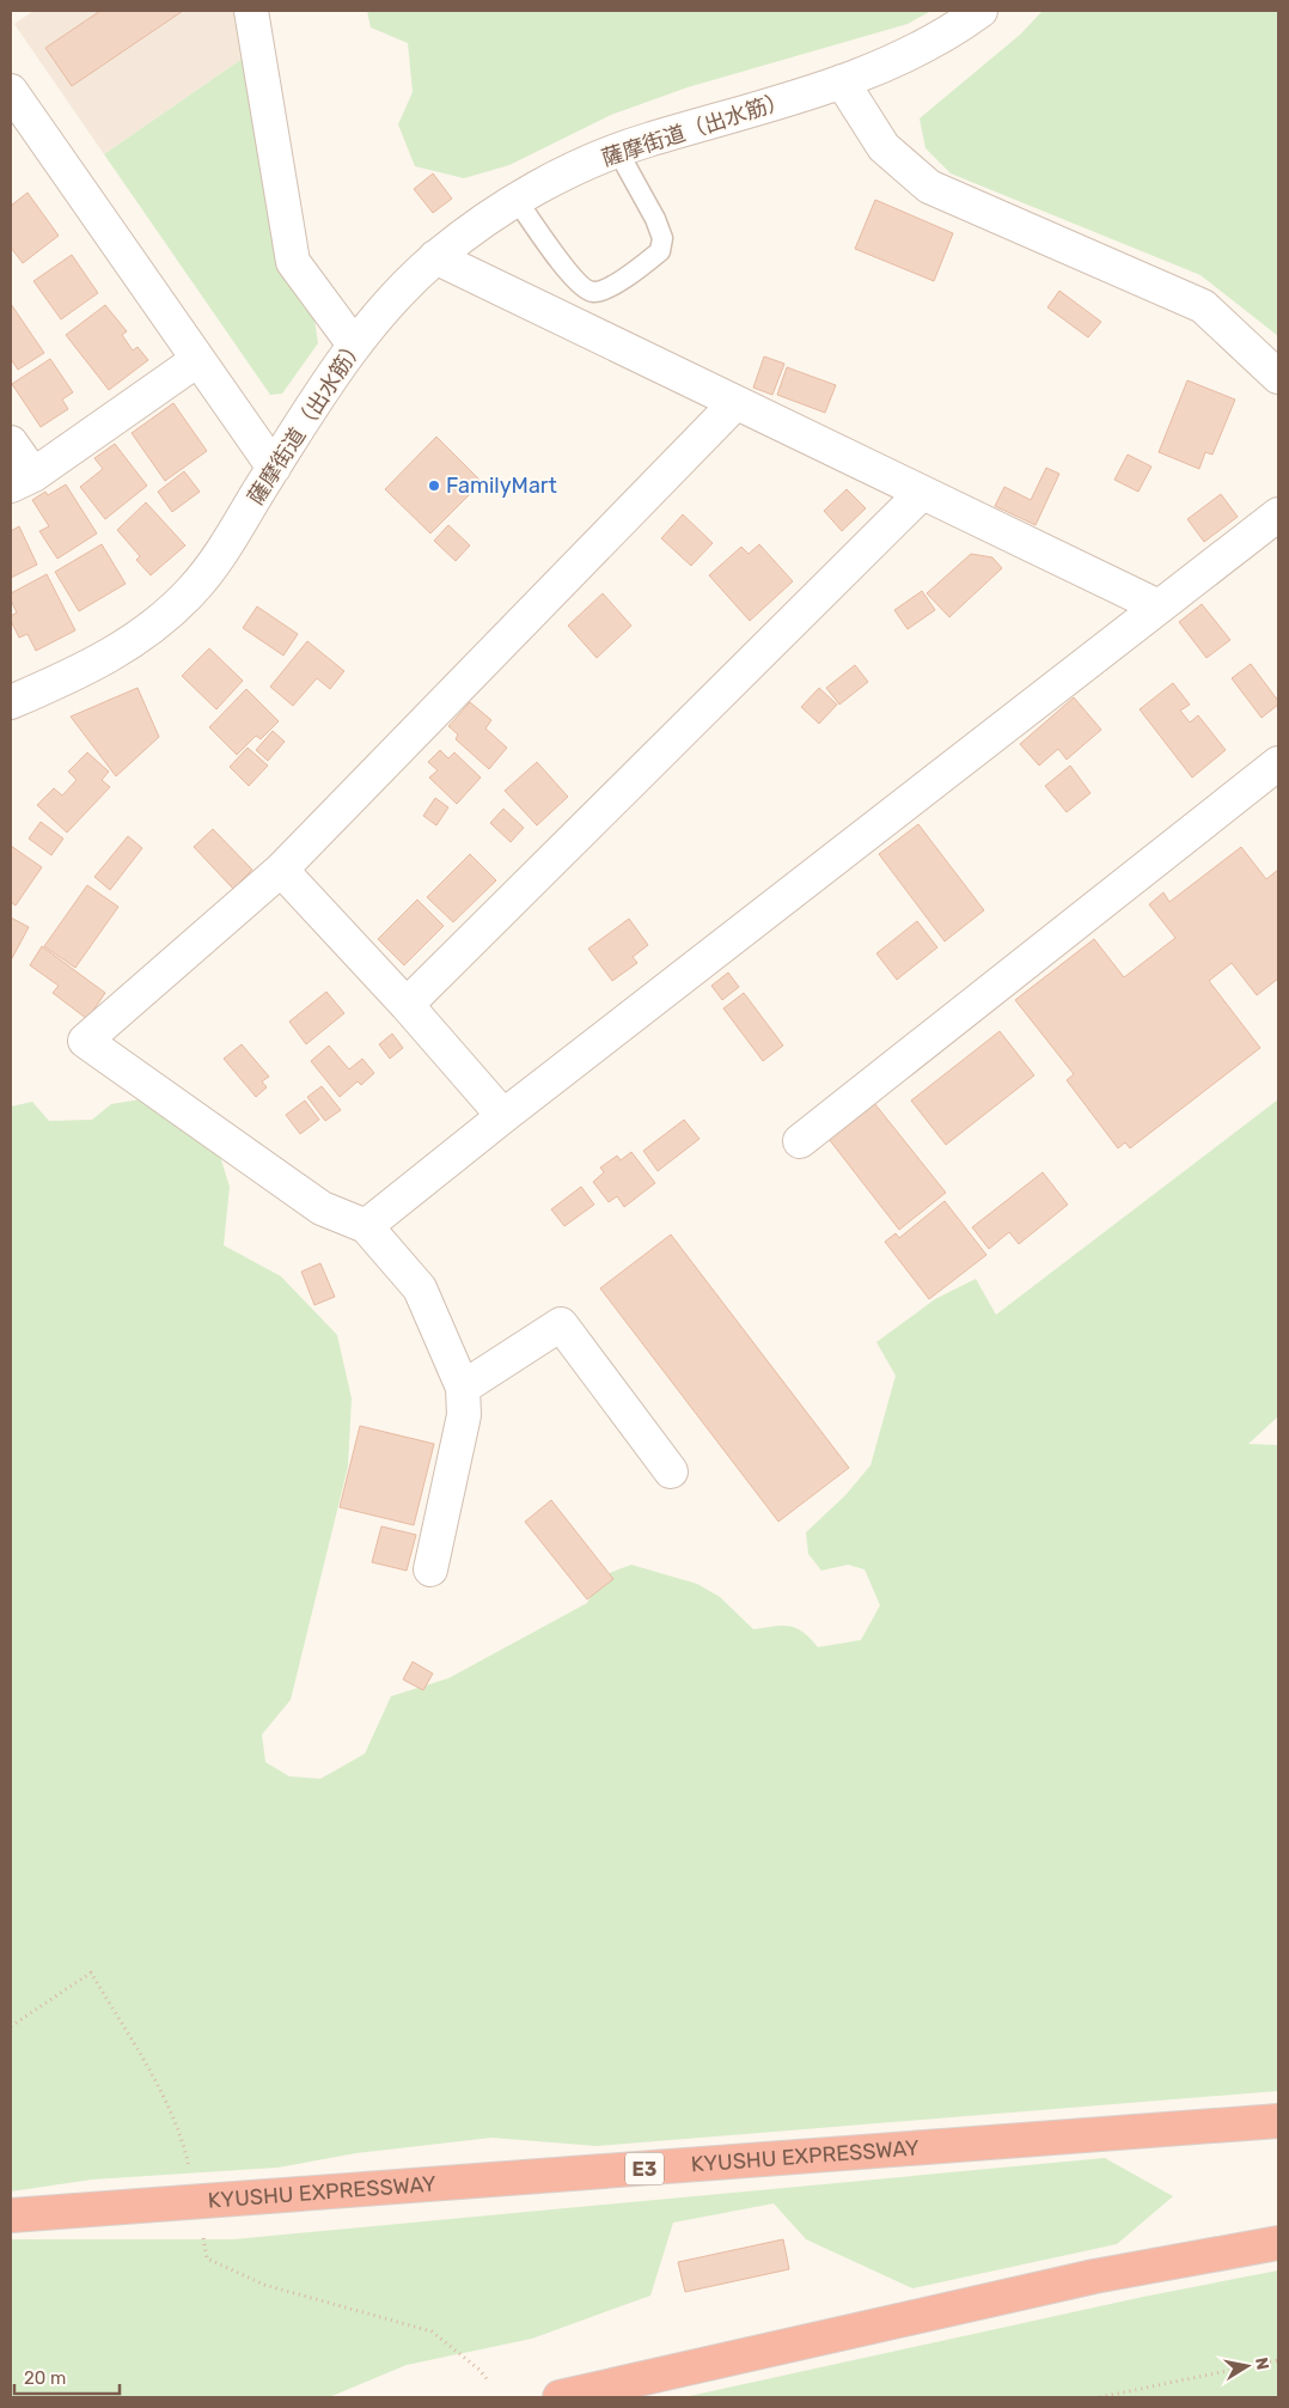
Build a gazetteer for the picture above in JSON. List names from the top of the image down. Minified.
{"streets":{"highway":["KYUSHU EXPRESSWAY","E3"],"street":["薩摩街道（出水筋）"]},"places":["FamilyMart"],"scale_bar":"20 m","north":"right"}
